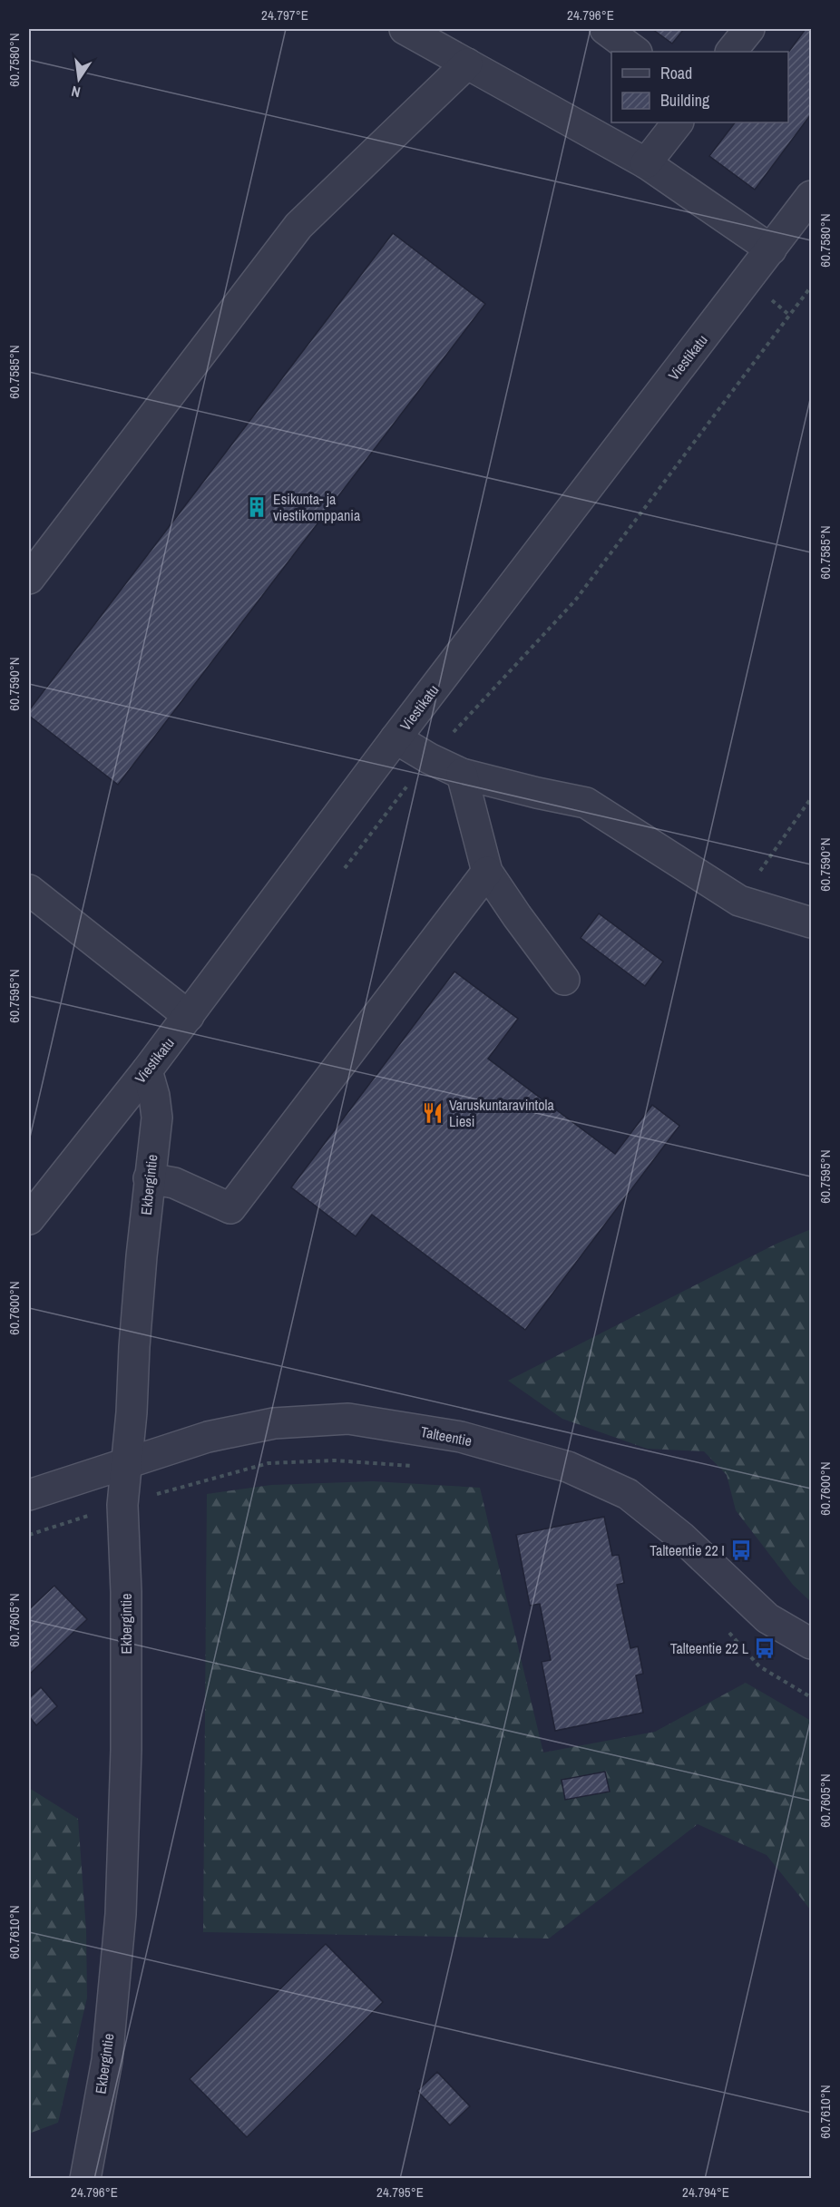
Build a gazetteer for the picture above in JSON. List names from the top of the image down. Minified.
{"streets":{"street":["Viestikatu","Ekbergintie","Talteentie"]},"crossings":[["Viestikatu","Ekbergintie"],["Ekbergintie","Talteentie"]],"places":{"building":["Esikunta- ja viestikomppania"],"restaurant":["Varuskuntaravintola Liesi"],"bus stop":["Talteentie 22 I","Talteentie 22 L"]},"legend":["Road","Building"],"north":"bottom","coordinates":["24.797°E","24.796°E","60.7580°N","60.7585°N","60.7590°N","60.7595°N","60.7600°N","60.7605°N","60.7610°N","24.795°E","24.794°E"]}
